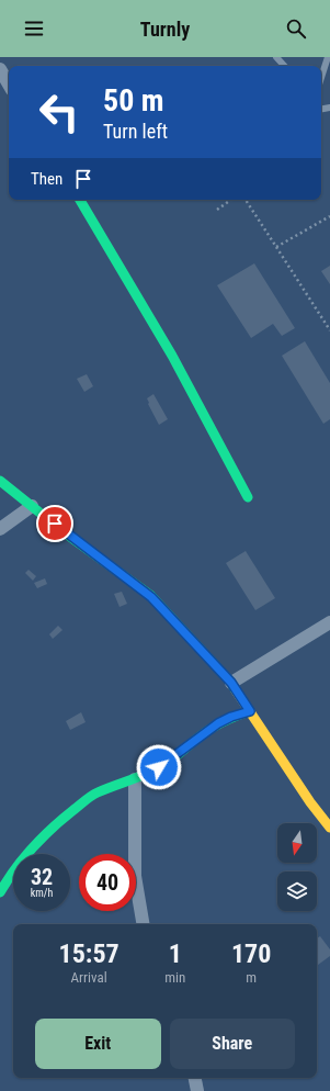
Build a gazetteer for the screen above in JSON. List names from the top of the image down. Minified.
{"north":"bottom","page":{"header":"Turnly","turn":["50 m","Turn left"],"then":"Then","speed":"32 km/h","limit":"40","eta":["15:57","Arrival","1","min","170","m"],"buttons":["Exit","Share"]}}
